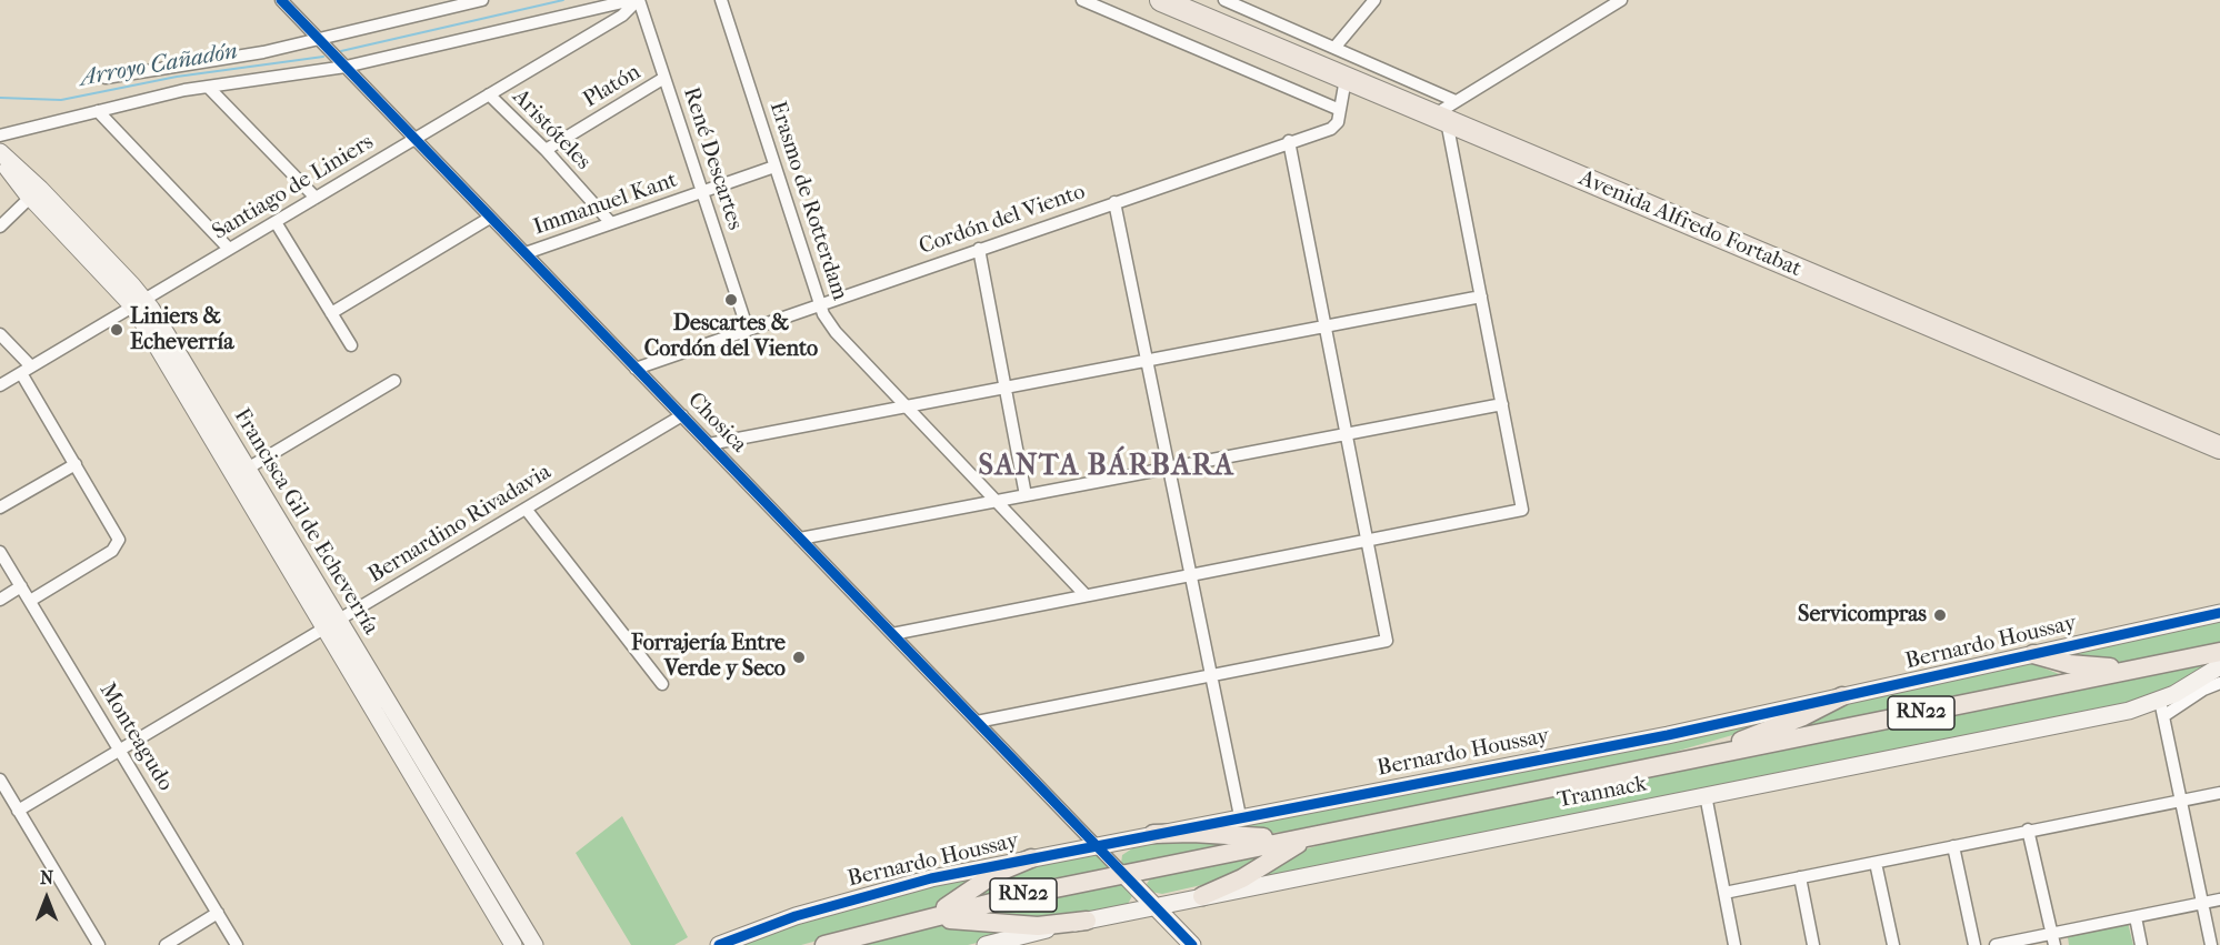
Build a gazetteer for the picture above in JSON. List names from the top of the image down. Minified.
{"streets":{"highway":["Avenida Alfredo Fortabat"],"main road":["RN22"],"street":["Platón","Aristóteles","René Descartes","Santiago de Liniers","Erasmo de Rotterdam","Immanuel Kant","Cordón del Viento","Chosica","Francisca Gil de Echeverría","Bernardino Rivadavia","Bernardo Houssay","Monteagudo","Trannack"]},"crossings":[["Platón","Aristóteles"],["Platón","René Descartes"],["Aristóteles","Santiago de Liniers"],["Aristóteles","Immanuel Kant"],["René Descartes","Santiago de Liniers"],["René Descartes","Immanuel Kant"],["René Descartes","Cordón del Viento"],["Santiago de Liniers","Chosica"],["Santiago de Liniers","Francisca Gil de Echeverría"],["Erasmo de Rotterdam","Immanuel Kant"],["Erasmo de Rotterdam","Cordón del Viento"],["Immanuel Kant","Chosica"],["Cordón del Viento","Chosica"],["Chosica","Bernardino Rivadavia"],["Chosica","Bernardo Houssay"],["Chosica","RN22"],["Francisca Gil de Echeverría","Bernardino Rivadavia"],["Bernardino Rivadavia","Monteagudo"]],"districts":["SANTA BÁRBARA"],"water":["Arroyo Cañadón"],"places":["Descartes & Cordón del Viento","Liniers & Echeverría","Servicompras","Forrajería Entre Verde y Seco"],"north":"top"}
